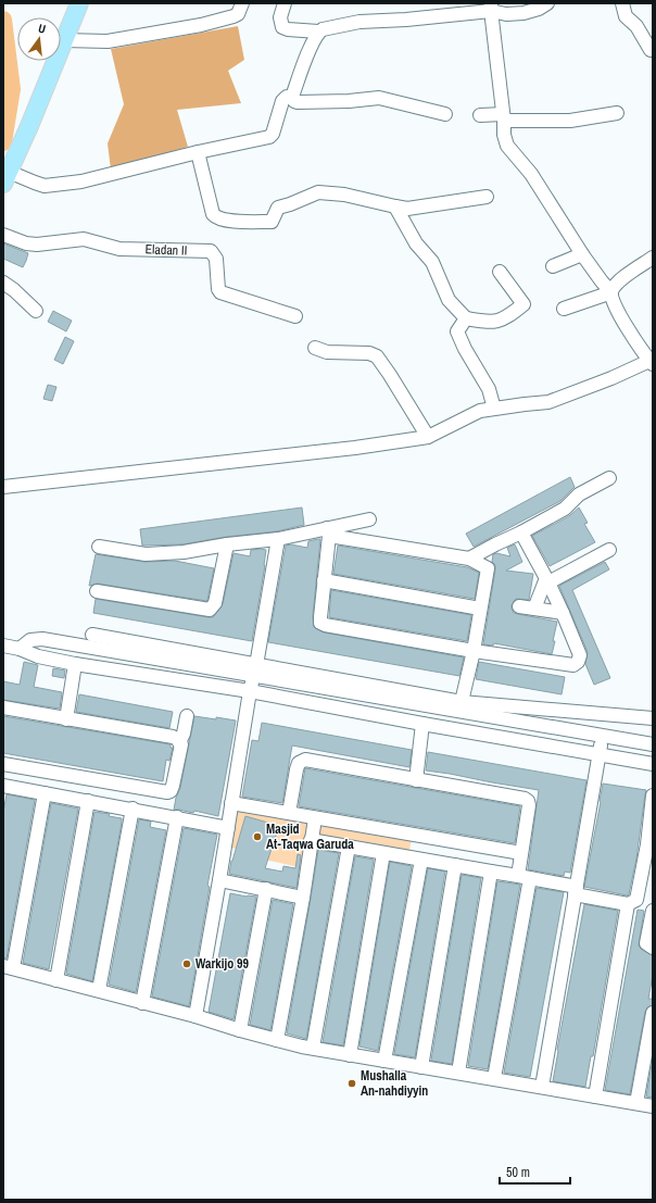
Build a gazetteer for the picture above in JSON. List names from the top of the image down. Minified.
{"streets":{"street":["Eladan II"]},"places":["Masjid At-Taqwa Garuda","Warkijo 99","Mushalla An-nahdiyyin"],"scale_bar":"50 m","north":"top"}
